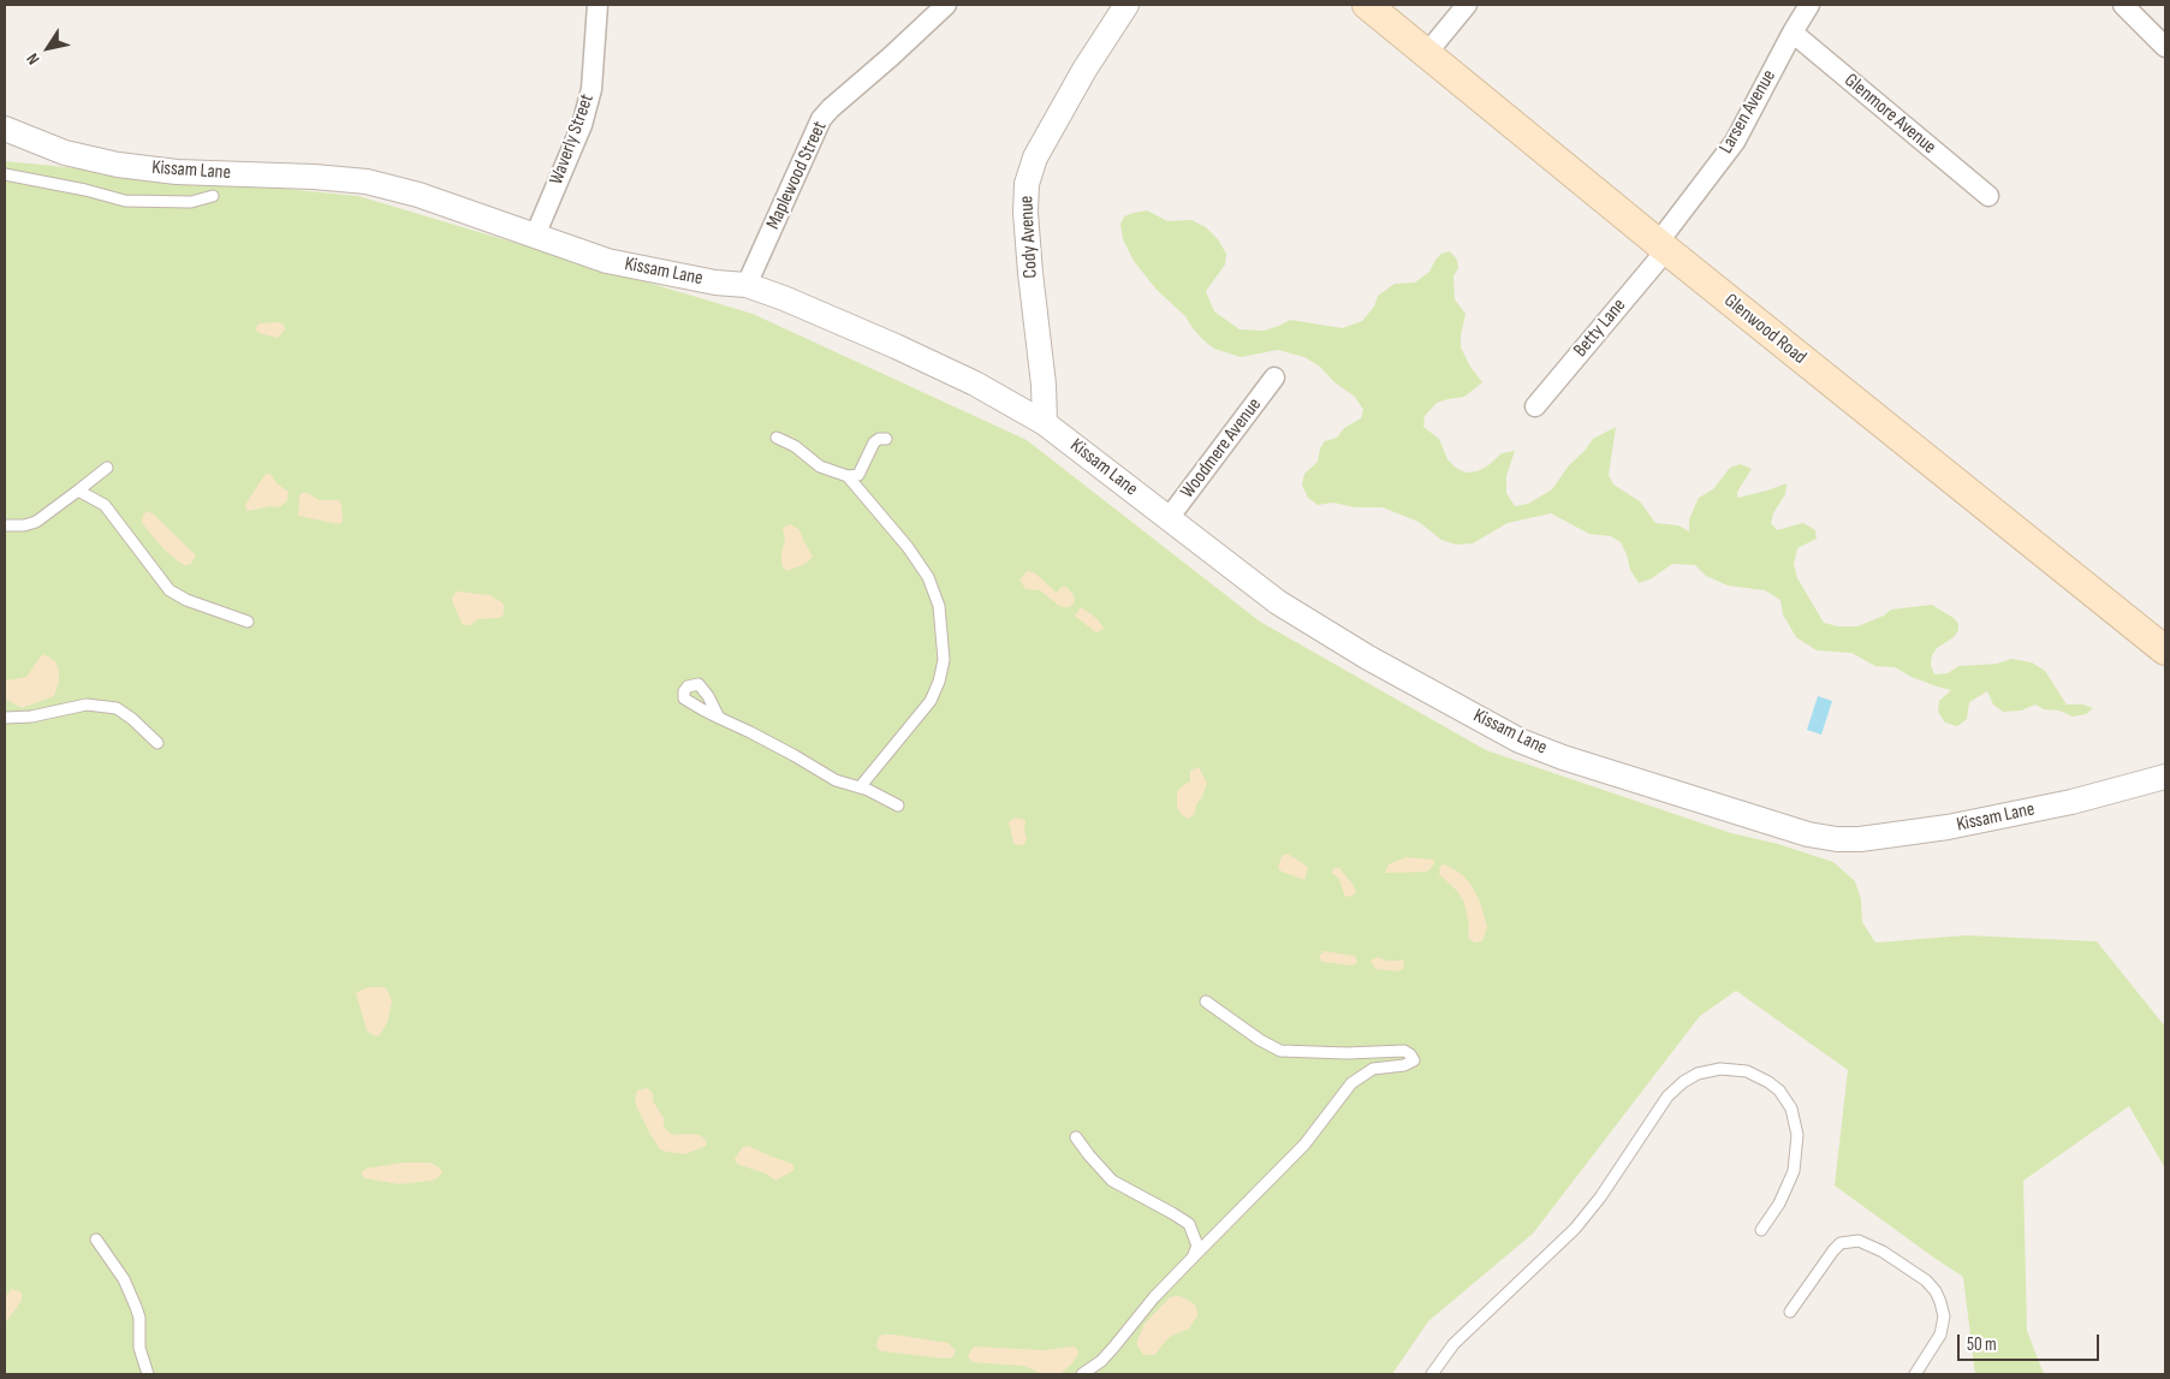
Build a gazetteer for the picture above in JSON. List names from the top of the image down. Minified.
{"streets":{"main road":["Glenwood Road"],"street":["Larsen Avenue","Glenmore Avenue","Waverly Street","Kissam Lane","Maplewood Street","Cody Avenue","Betty Lane","Woodmere Avenue"]},"crossings":[["Larsen Avenue","Glenmore Avenue"],["Larsen Avenue","Betty Lane"],["Larsen Avenue","Glenwood Road"],["Waverly Street","Kissam Lane"],["Kissam Lane","Maplewood Street"],["Kissam Lane","Cody Avenue"],["Kissam Lane","Woodmere Avenue"],["Betty Lane","Glenwood Road"]],"scale_bar":"50 m","north":"bottom left"}
